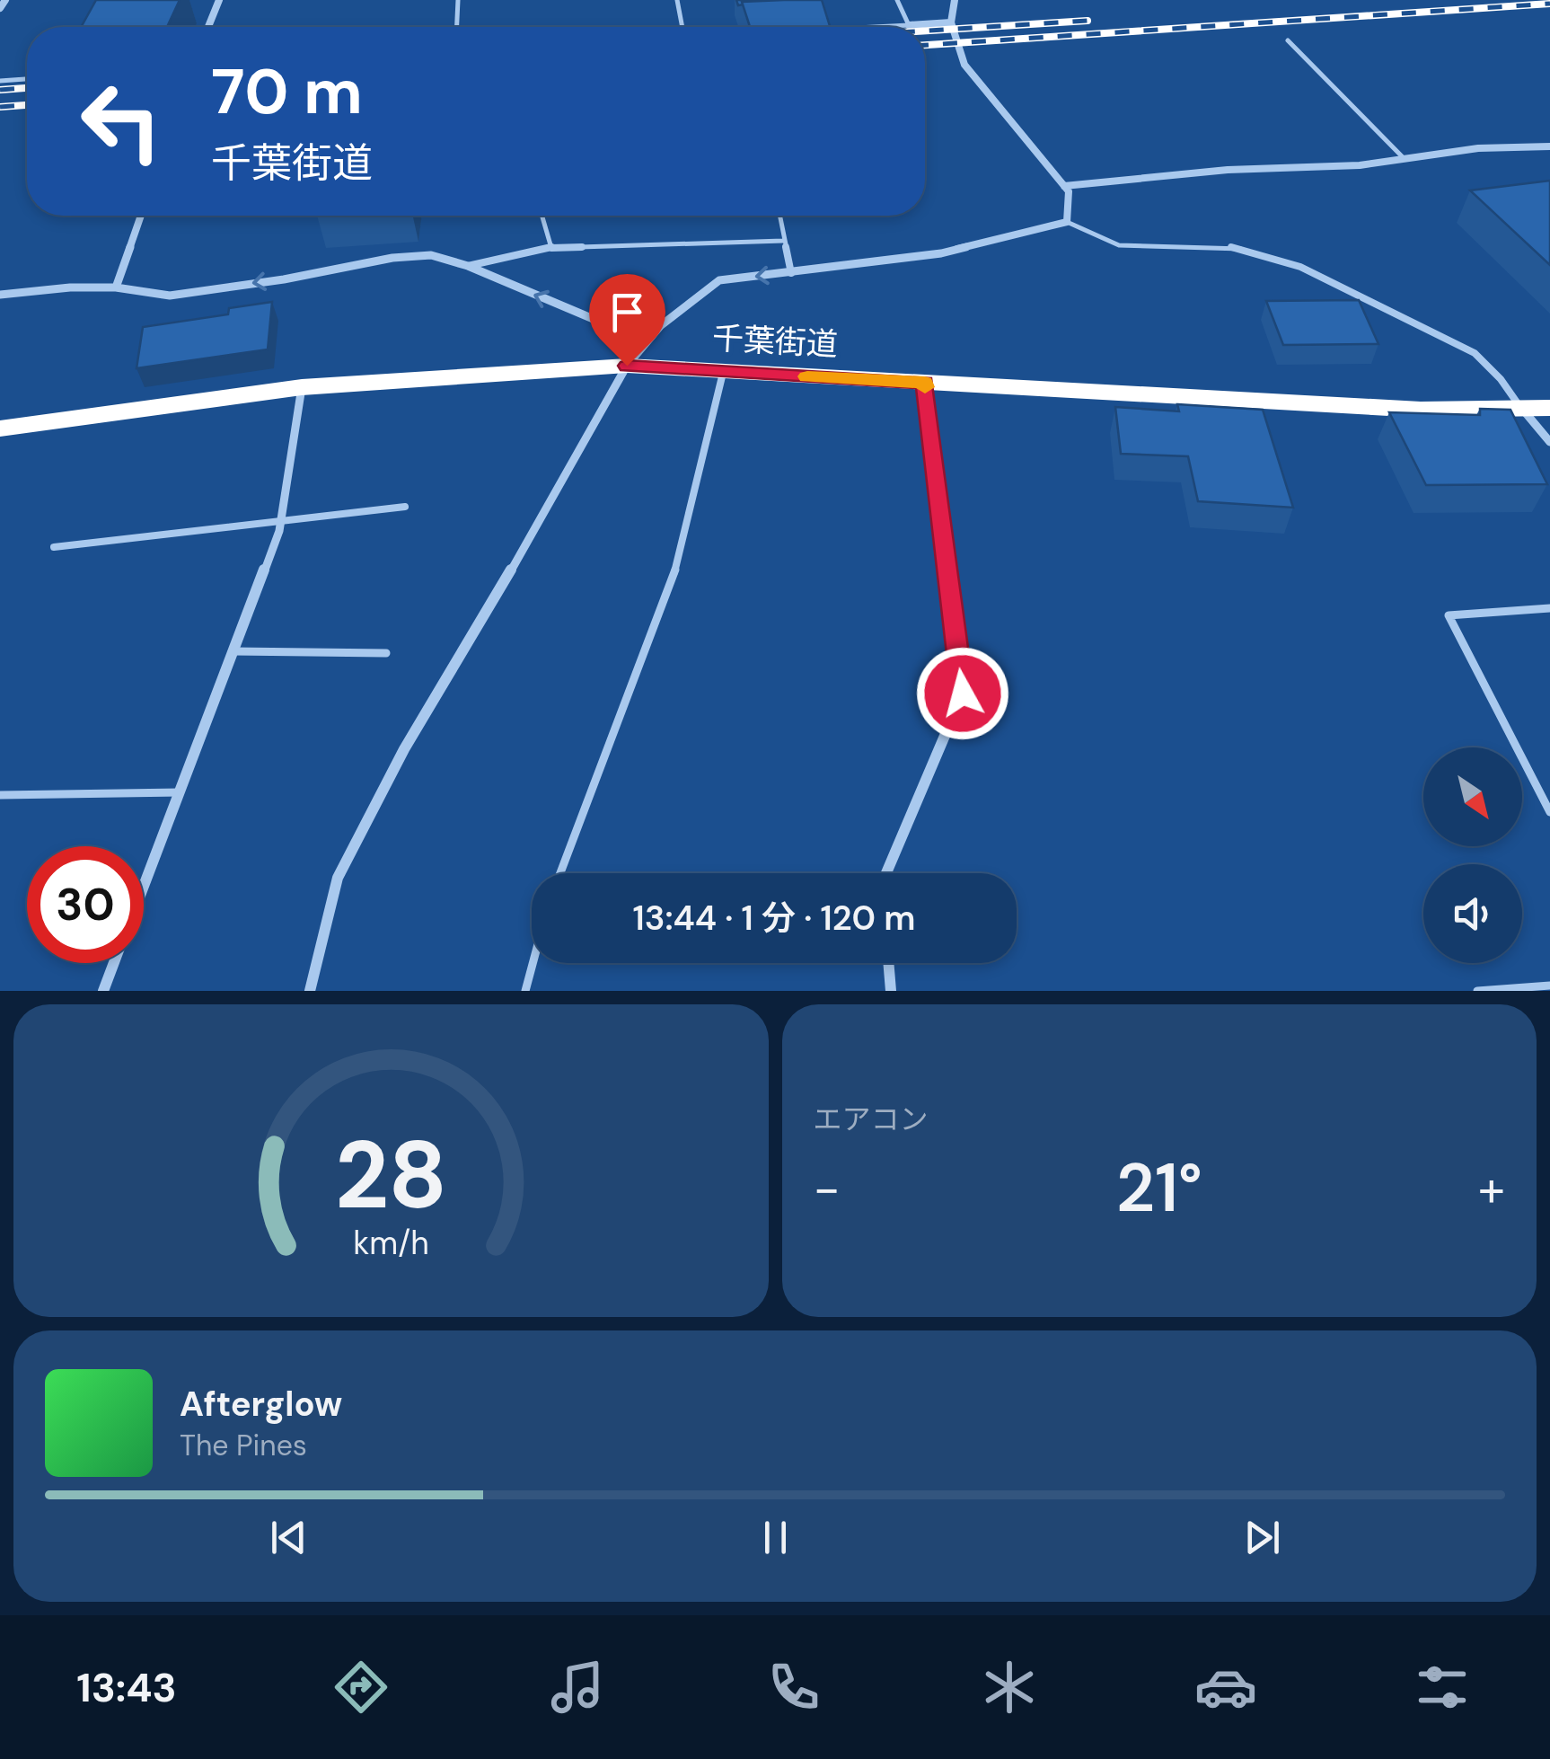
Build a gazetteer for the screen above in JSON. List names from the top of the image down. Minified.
{"streets":{"highway":["千葉街道"]},"north":"bottom right","page":{"turn":["70 m","千葉街道"],"limit":"30","trip":"13:44 · 1 分 · 120 m","tile":"エアコン","heat":["−","21°","+"],"song":["Afterglow","The Pines"],"tabs":"13:43","gauge":["28","km/h"]}}
